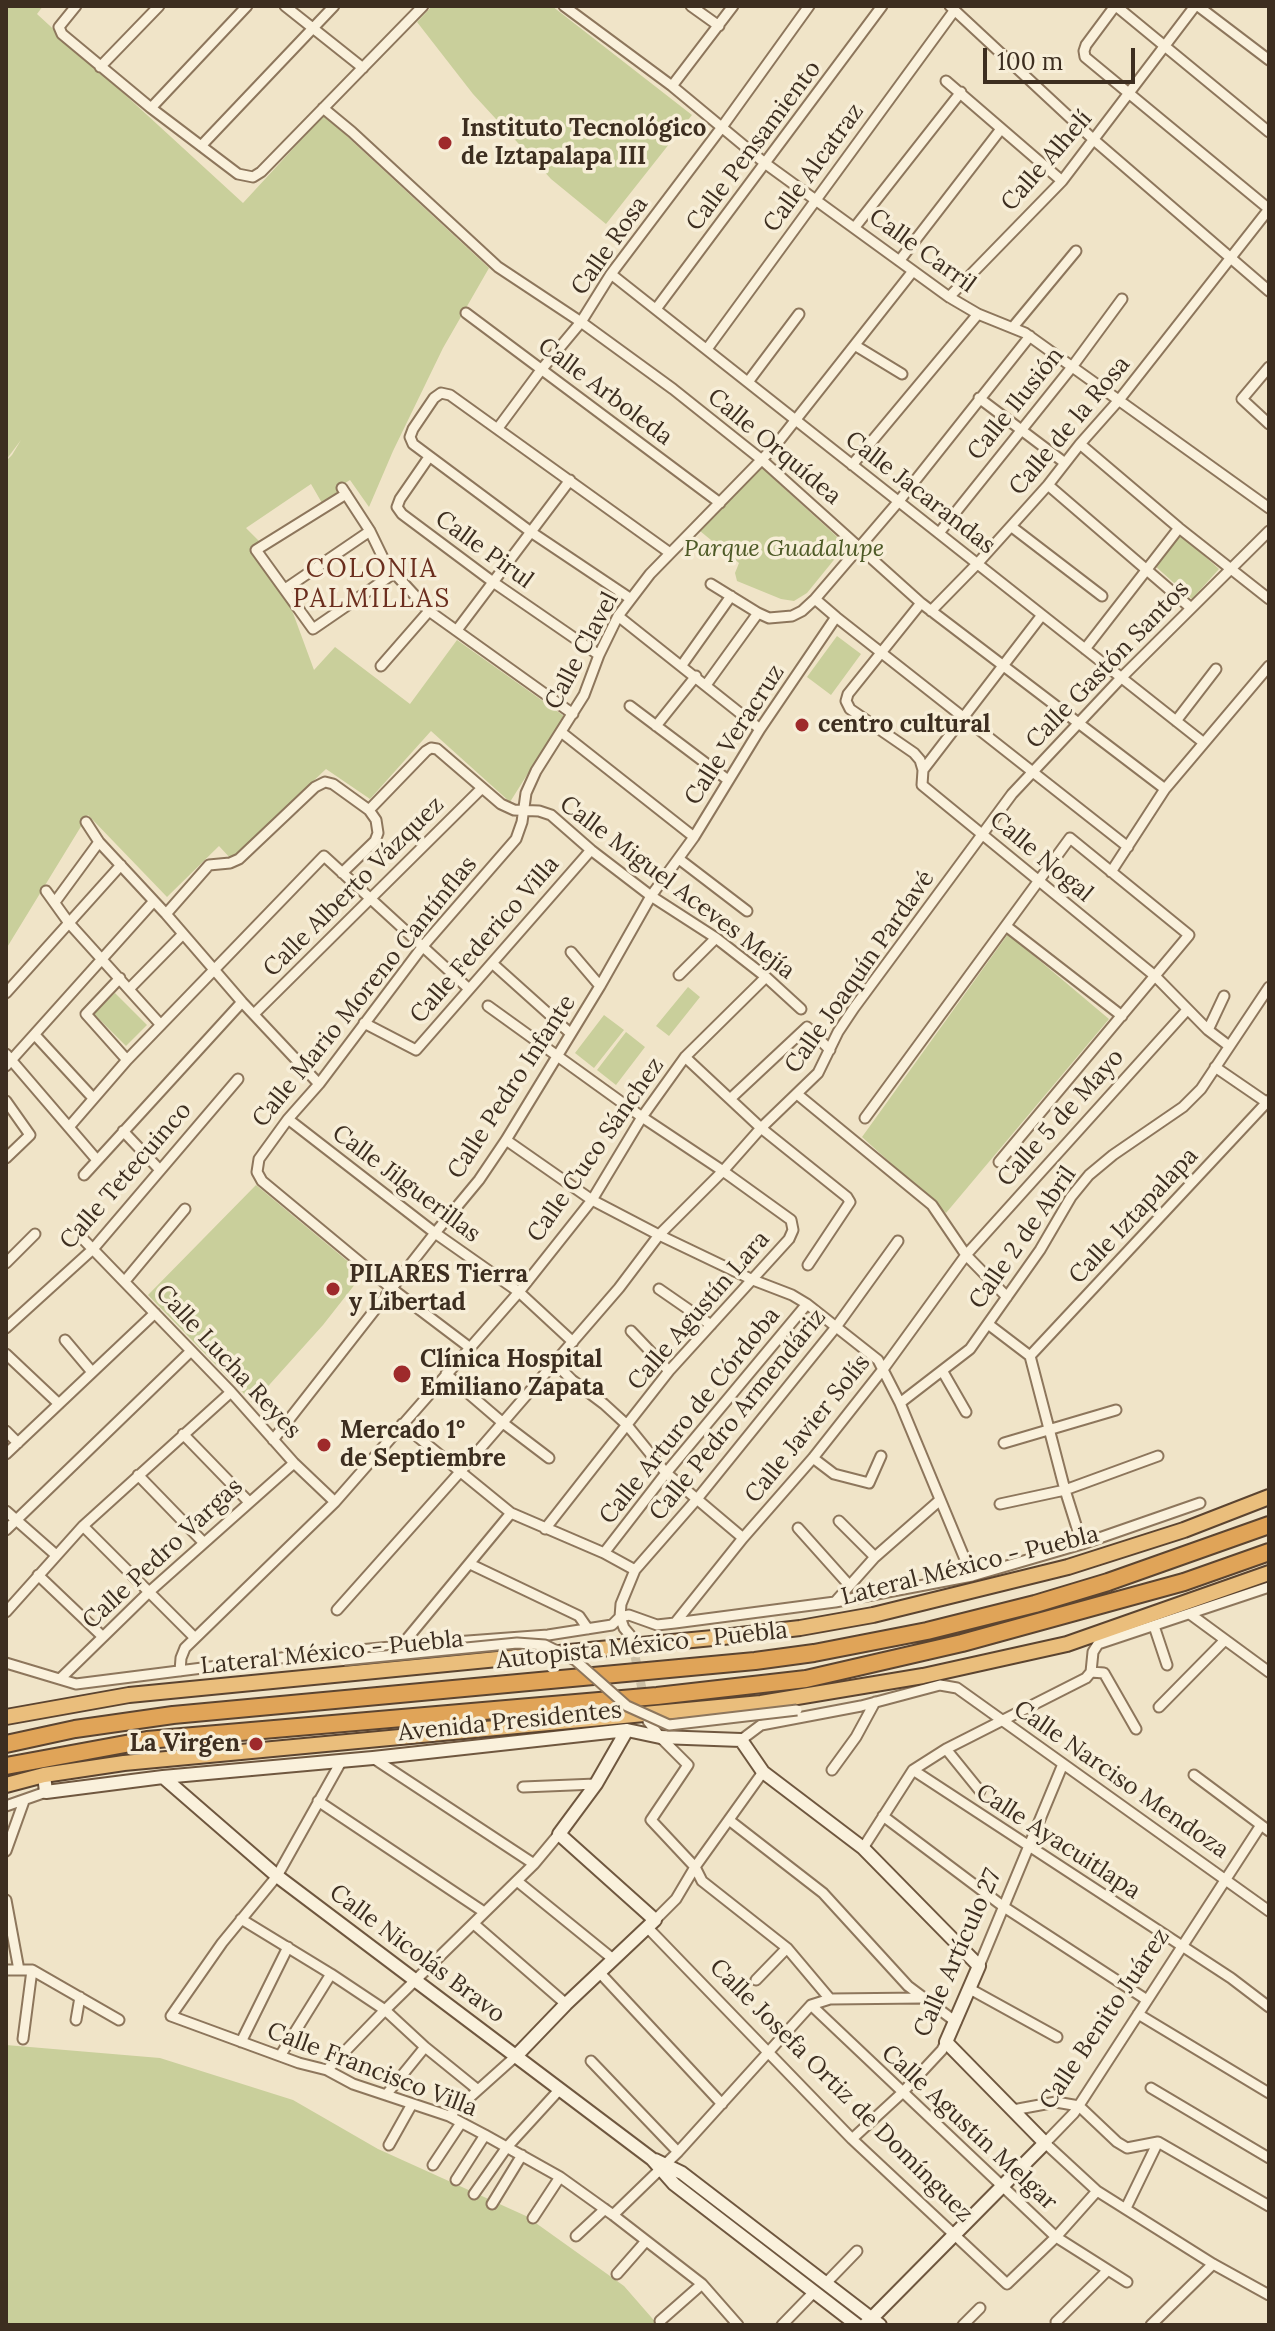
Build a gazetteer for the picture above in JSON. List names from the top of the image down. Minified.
{"streets":{"highway":["Lateral México - Puebla","Autopista México - Puebla"],"main road":["Avenida Presidentes","Calle Artículo 27","Calle Nicolás Bravo","Calle Benito Juárez","Calle Josefa Ortiz de Domínguez"],"street":["Calle Pensamiento","Calle Alhelí","Calle Alcatraz","Calle Rosa","Calle Carril","Calle Arboleda","Calle Ilusión","Calle de la Rosa","Calle Orquídea","Calle Jacarandas","Calle Pirul","Calle Clavel","Calle Gastón Santos","Calle Veracruz","Calle Nogal","Calle Alberto Vázquez","Calle Miguel Aceves Mejía","Calle Federico Villa","Calle Joaquín Pardavé","Calle Mario Moreno Cantínflas","Calle Pedro Infante","Calle 5 de Mayo","Calle Cuco Sánchez","Calle Tetecuinco","Calle Jilguerillas","Calle Iztapalapa","Calle 2 de Abril","Calle Agustín Lara","Calle Lucha Reyes","Calle Pedro Armendáriz","Calle Arturo de Córdoba","Calle Javier Solís","Calle Pedro Vargas","Calle Narciso Mendoza","Calle Ayacuitlapa","Calle Francisco Villa","Calle Agustín Melgar"]},"crossings":[["Calle Pensamiento","Calle Carril"],["Calle Pensamiento","Calle Jacarandas"],["Calle Alhelí","Calle Carril"],["Calle Alcatraz","Calle Carril"],["Calle Alcatraz","Calle Jacarandas"],["Calle Rosa","Calle Carril"],["Calle Rosa","Calle Arboleda"],["Calle Rosa","Calle Orquídea"],["Calle Rosa","Calle Jacarandas"],["Calle Carril","Calle Ilusión"],["Calle Carril","Calle de la Rosa"],["Calle Carril","Calle Clavel"],["Calle Arboleda","Calle Clavel"],["Calle Ilusión","Calle Jacarandas"],["Calle de la Rosa","Calle Orquídea"],["Calle de la Rosa","Calle Jacarandas"],["Calle Orquídea","Calle Clavel"],["Calle Orquídea","Calle Gastón Santos"],["Calle Jacarandas","Calle Clavel"],["Calle Jacarandas","Calle Gastón Santos"],["Calle Pirul","Calle Clavel"],["Calle Clavel","Calle Miguel Aceves Mejía"],["Calle Clavel","Calle Mario Moreno Cantínflas"],["Calle Gastón Santos","Calle Nogal"],["Calle Gastón Santos","Calle Joaquín Pardavé"],["Calle Veracruz","Calle Miguel Aceves Mejía"],["Calle Veracruz","Calle Pedro Infante"],["Calle Nogal","Calle Joaquín Pardavé"],["Calle Nogal","Calle 5 de Mayo"],["Calle Nogal","Calle 2 de Abril"],["Calle Alberto Vázquez","Calle Miguel Aceves Mejía"],["Calle Miguel Aceves Mejía","Calle Federico Villa"],["Calle Miguel Aceves Mejía","Calle Mario Moreno Cantínflas"],["Calle Miguel Aceves Mejía","Calle Pedro Infante"],["Calle Miguel Aceves Mejía","Calle Cuco Sánchez"],["Calle Federico Villa","Calle Mario Moreno Cantínflas"],["Calle Joaquín Pardavé","Calle 5 de Mayo"],["Calle Joaquín Pardavé","Calle Jilguerillas"],["Calle Joaquín Pardavé","Calle 2 de Abril"],["Calle Joaquín Pardavé","Calle Agustín Lara"],["Calle Joaquín Pardavé","Calle Javier Solís"],["Calle Mario Moreno Cantínflas","Calle Pedro Infante"],["Calle Mario Moreno Cantínflas","Calle Cuco Sánchez"],["Calle Mario Moreno Cantínflas","Calle Jilguerillas"],["Calle Pedro Infante","Calle Jilguerillas"],["Calle Pedro Infante","Calle Lucha Reyes"],["Calle 5 de Mayo","Calle Javier Solís"],["Calle Cuco Sánchez","Calle Jilguerillas"],["Calle Cuco Sánchez","Calle Lucha Reyes"],["Calle Tetecuinco","Calle Lucha Reyes"],["Calle Lucha Reyes","Calle Pedro Vargas"],["Avenida Presidentes","Calle Narciso Mendoza"],["Avenida Presidentes","Calle Nicolás Bravo"],["Calle Narciso Mendoza","Calle Artículo 27"],["Calle Narciso Mendoza","Calle Benito Juárez"],["Calle Ayacuitlapa","Calle Artículo 27"],["Calle Ayacuitlapa","Calle Benito Juárez"],["Calle Artículo 27","Calle Josefa Ortiz de Domínguez"],["Calle Artículo 27","Calle Agustín Melgar"],["Calle Nicolás Bravo","Calle Benito Juárez"],["Calle Benito Juárez","Calle Josefa Ortiz de Domínguez"],["Calle Benito Juárez","Calle Agustín Melgar"],["Calle Josefa Ortiz de Domínguez","Calle Agustín Melgar"]],"districts":["COLONIA PALMILLAS"],"parks":["Parque Guadalupe"],"places":["Instituto Tecnológico de Iztapalapa III","centro cultural","PILARES Tierra y Libertad","Clínica Hospital Emiliano Zapata","Mercado 1° de Septiembre","La Virgen"],"scale_bar":"100 m"}
